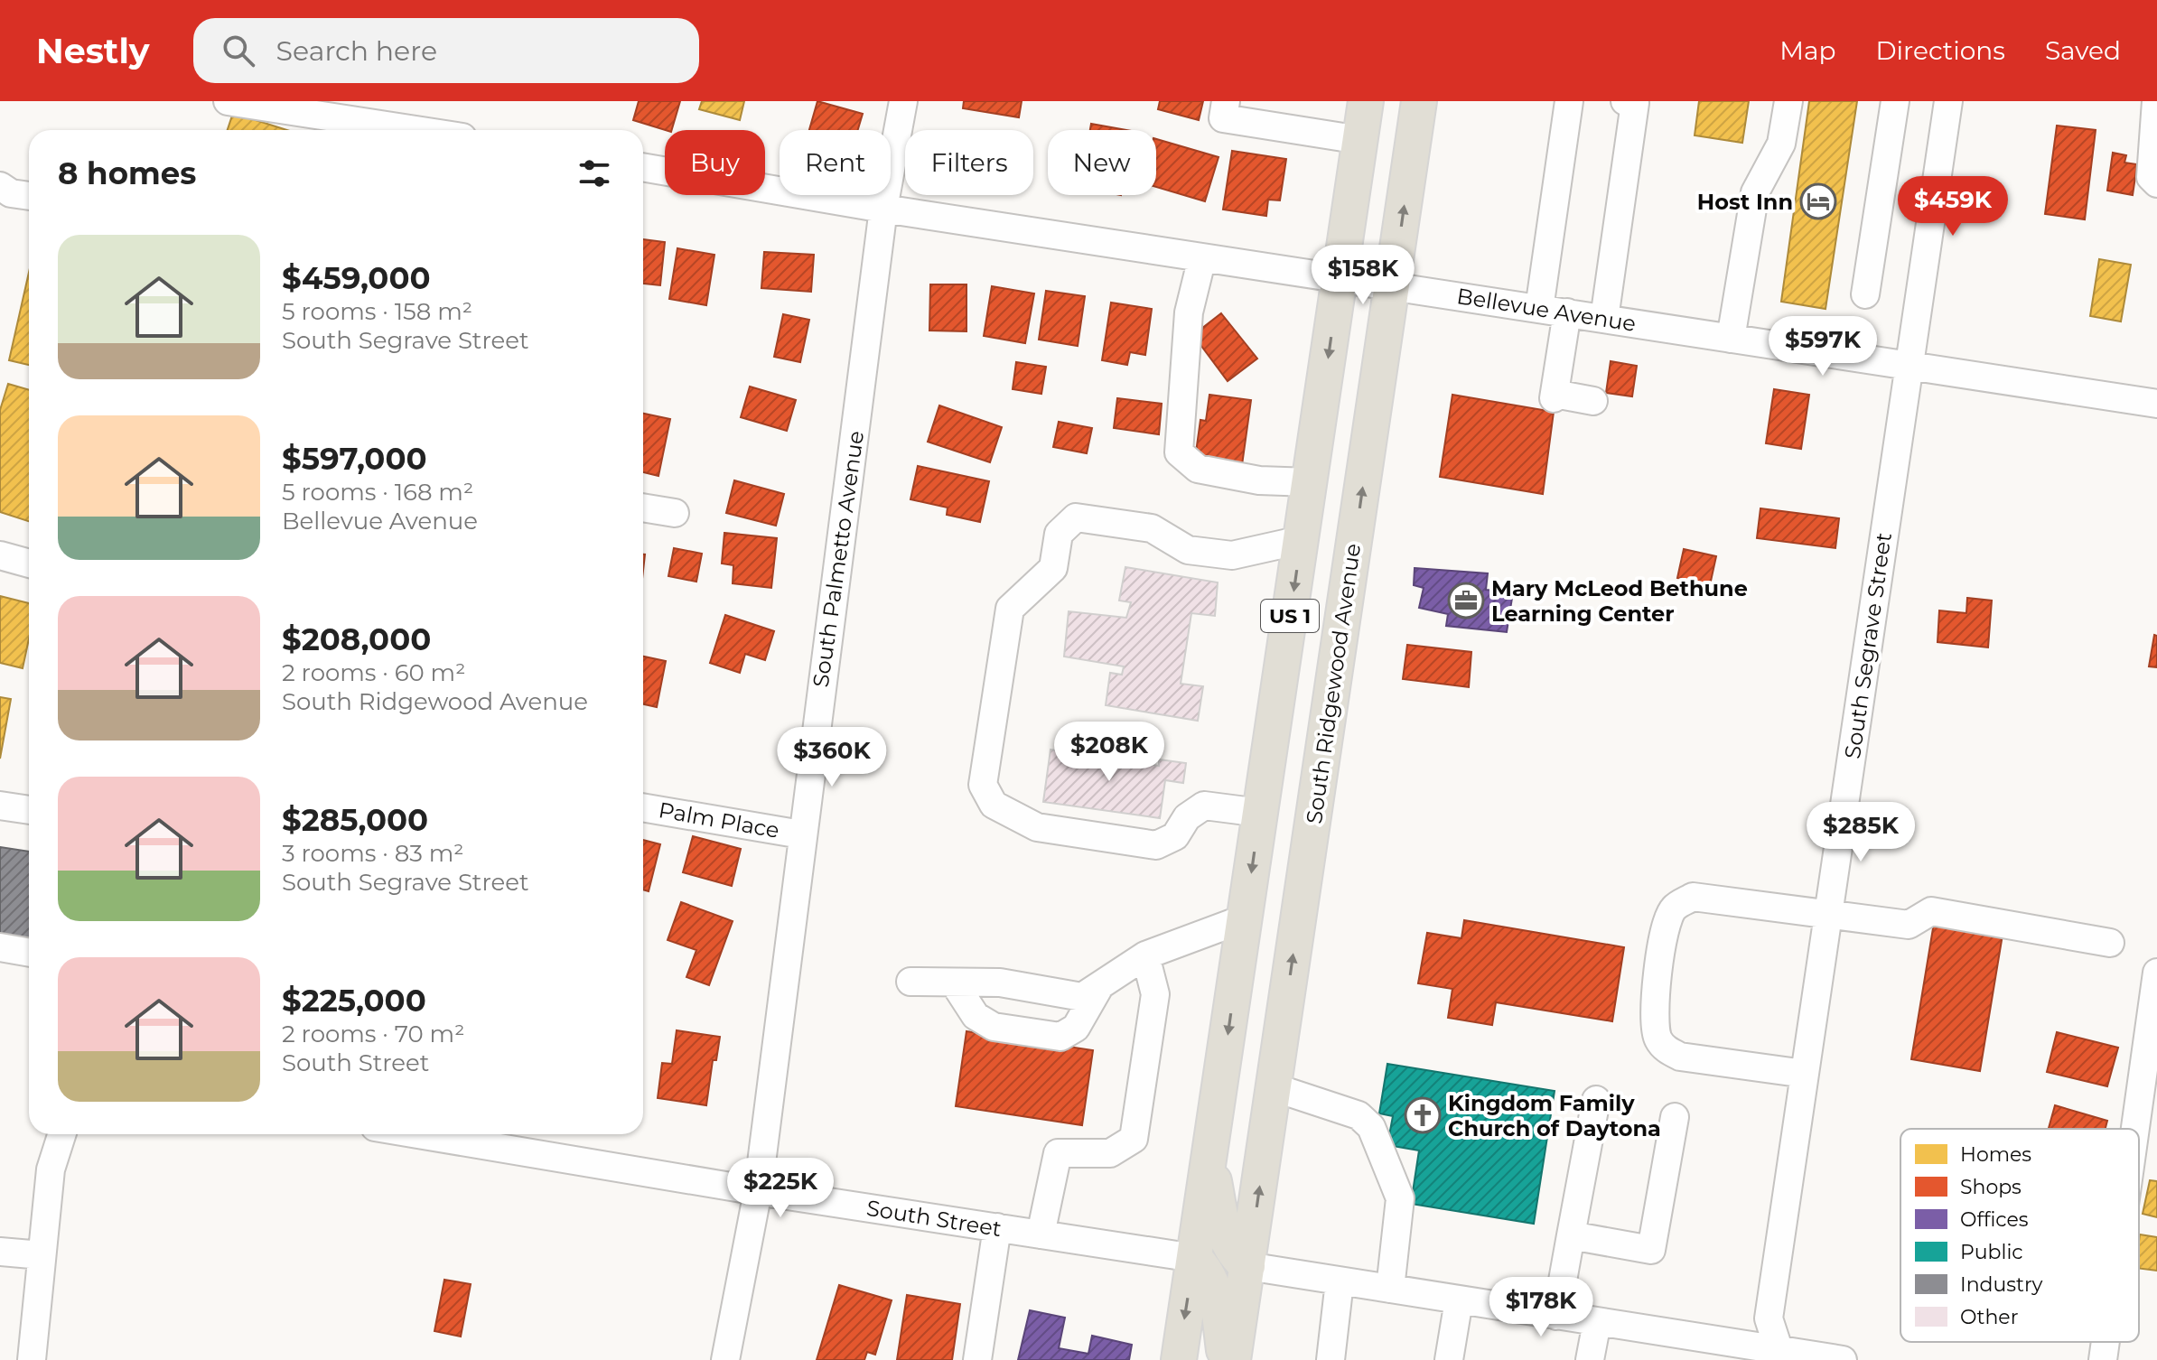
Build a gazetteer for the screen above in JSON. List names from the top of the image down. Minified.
{"streets":{"main road":["US 1","South Ridgewood Avenue"],"street":["Bellevue Avenue","South Palmetto Avenue","South Segrave Street","Palm Place","South Street"]},"crossings":[["Bellevue Avenue","South Palmetto Avenue"],["Bellevue Avenue","US 1"],["Bellevue Avenue","South Segrave Street"],["Bellevue Avenue","South Ridgewood Avenue"],["South Palmetto Avenue","Palm Place"],["South Palmetto Avenue","South Street"],["US 1","South Ridgewood Avenue"],["US 1","South Street"]],"places":{"hotel":["Host Inn"],"office":["Mary McLeod Bethune Learning Center"],"church":["Kingdom Family Church of Daytona"]},"legend":["Homes","Shops","Offices","Public","Industry","Other"],"page":{"header":"Nestly","search":"Search here","nav":["Map","Directions","Saved"],"chip":["Buy","Rent","Filters","New"],"heading":"8 homes","price":["$459K","$158K","$597K","$208K","$360K","$285K","$225K","$178K"],"list":[{"name":"$459,000","note":"5 rooms · 158 m² · South Segrave Street"},{"name":"$597,000","note":"5 rooms · 168 m² · Bellevue Avenue"},{"name":"$208,000","note":"2 rooms · 60 m² · South Ridgewood Avenue"},{"name":"$285,000","note":"3 rooms · 83 m² · South Segrave Street"},{"name":"$225,000","note":"2 rooms · 70 m² · South Street"}]}}
